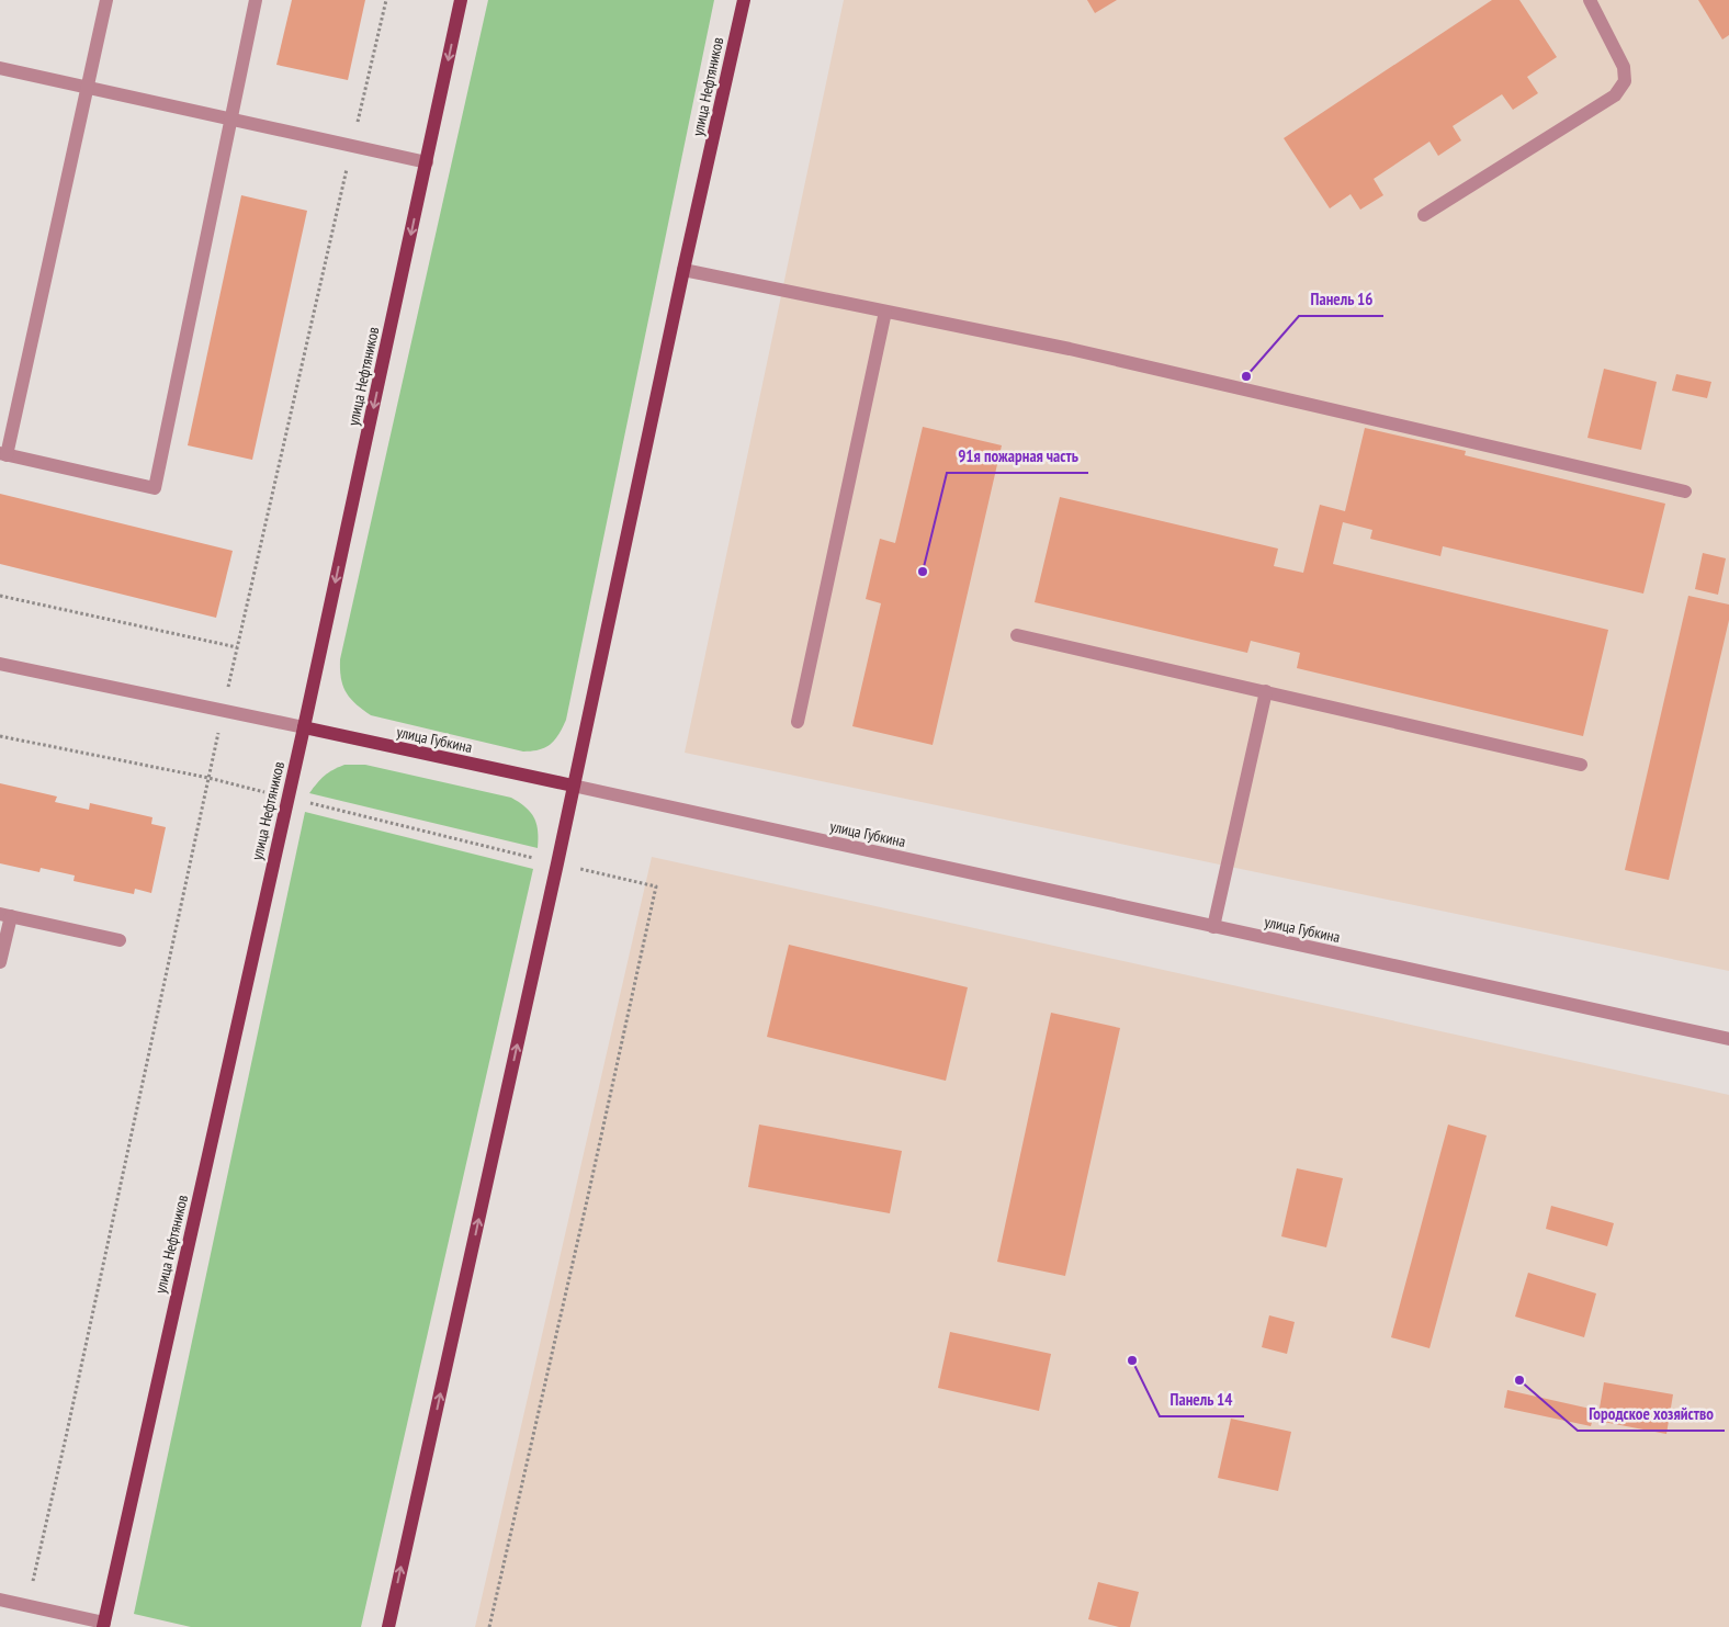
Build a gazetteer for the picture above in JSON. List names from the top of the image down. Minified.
{"streets":{"main road":["улица Нефтяников","улица Губкина"]},"crossings":[["улица Нефтяников","улица Губкина"]],"places":["Панель 16","91я пожарная часть","Панель 14","Городское хозяйство"]}
